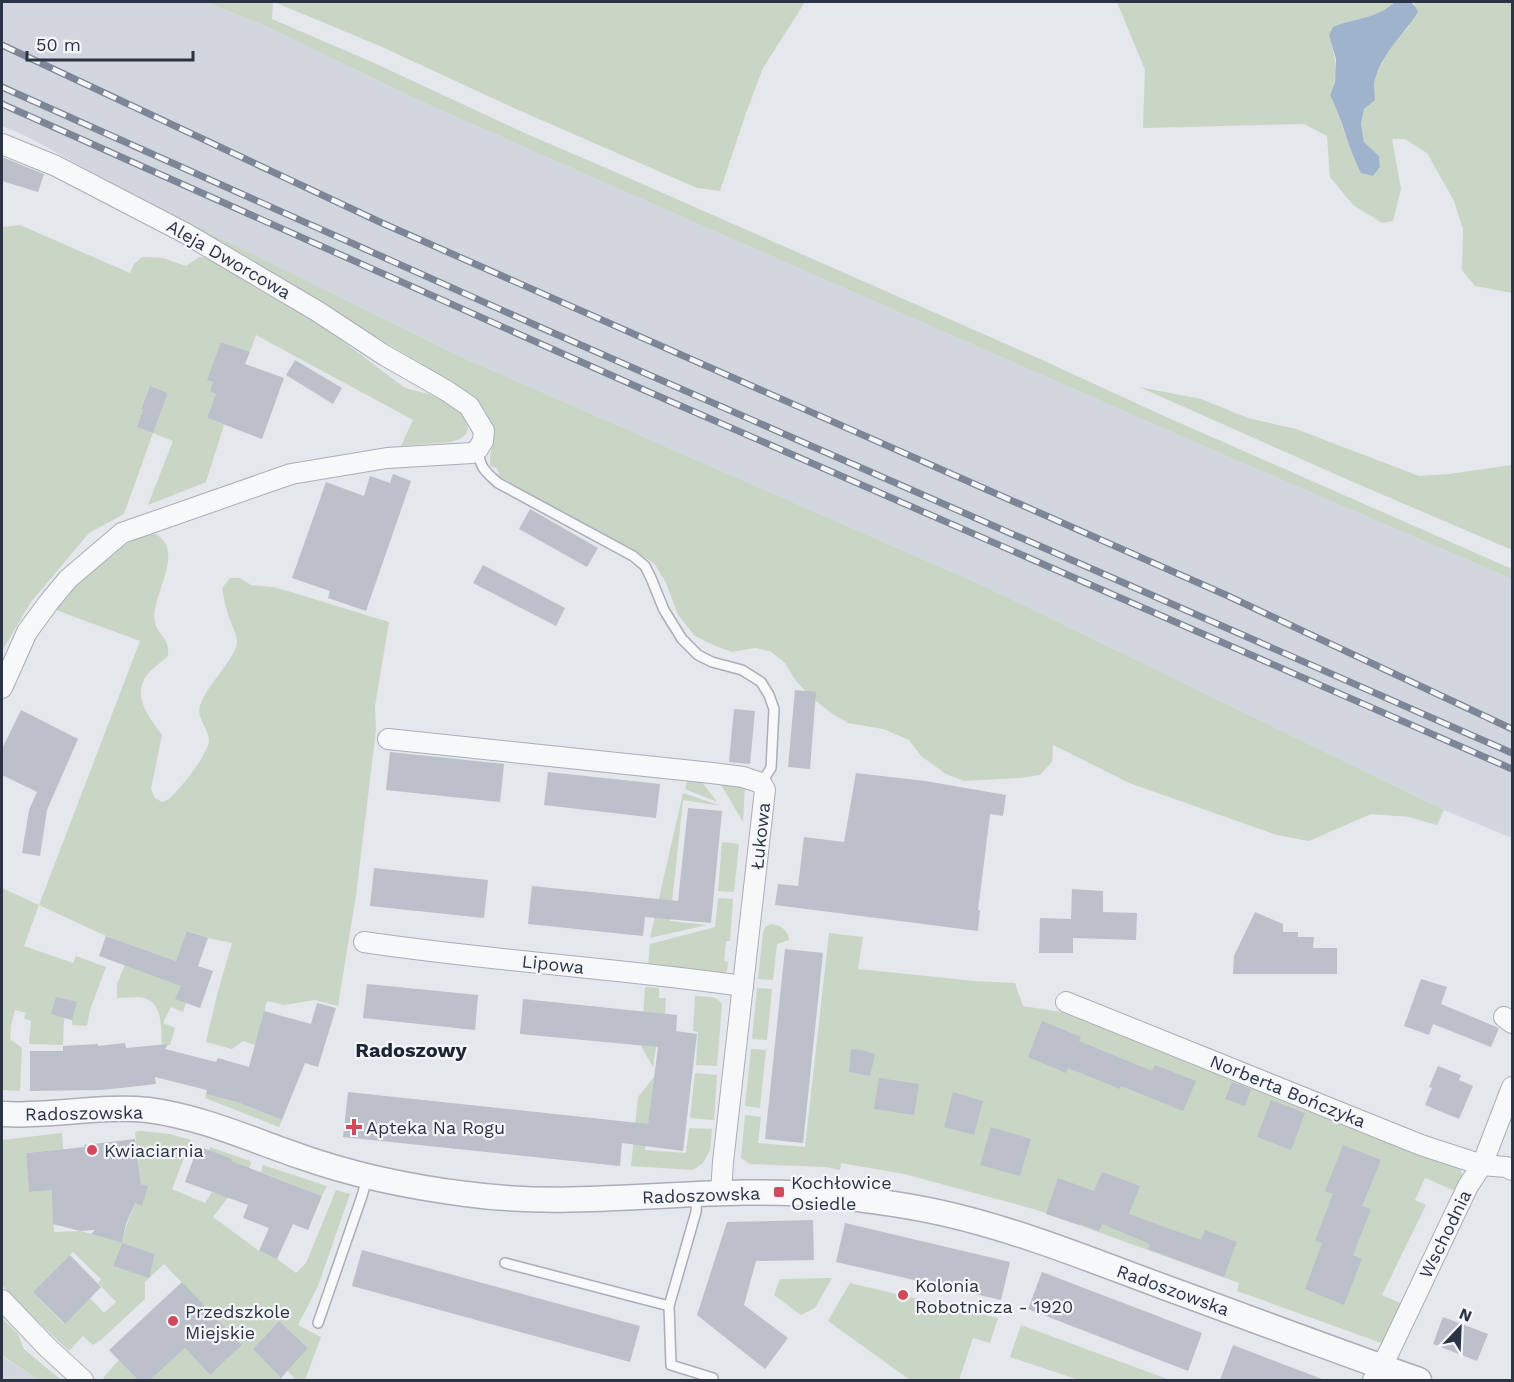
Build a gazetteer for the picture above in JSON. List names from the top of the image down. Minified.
{"streets":{"street":["Aleja Dworcowa","Łukowa","Lipowa","Norberta Bończyka","Radoszowska","Wschodnia"]},"crossings":[["Łukowa","Lipowa"],["Łukowa","Radoszowska"],["Norberta Bończyka","Wschodnia"],["Radoszowska","Wschodnia"]],"districts":["Radoszowy"],"places":{"health":["Apteka Na Rogu"],"other":["Kwiaciarnia","Kolonia Robotnicza - 1920","Przedszkole Miejskie"],"transit":["Kochłowice Osiedle"]},"scale_bar":"50 m","north":"top right"}
